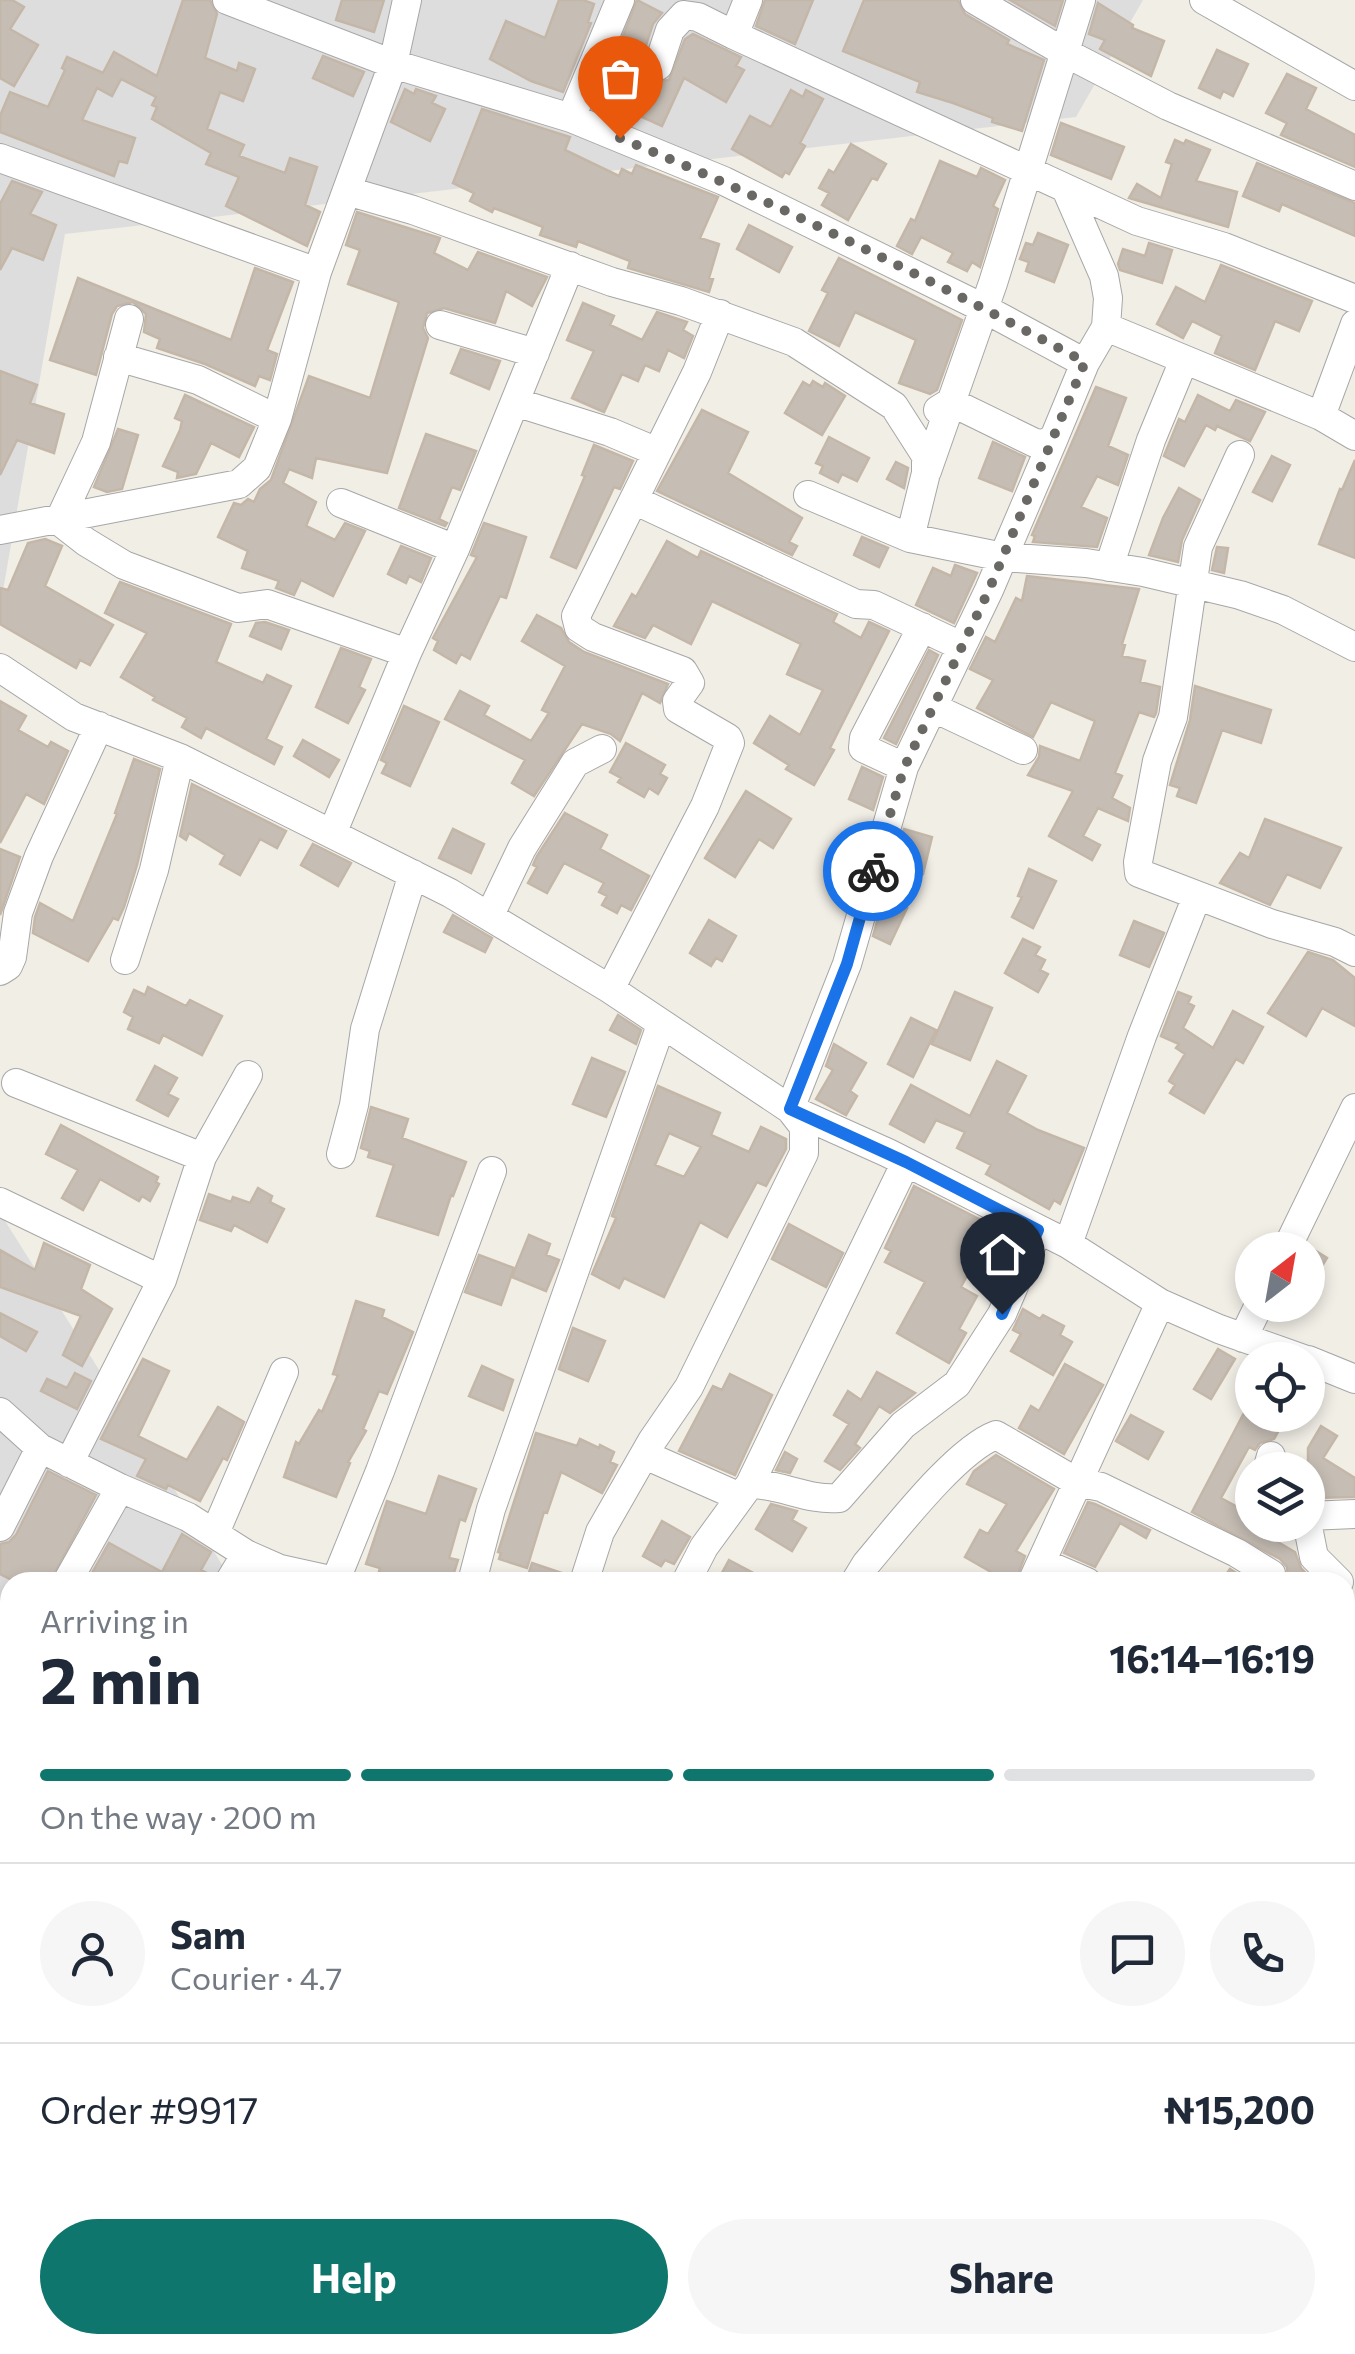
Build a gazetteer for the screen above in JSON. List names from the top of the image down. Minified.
{"north":"top right","page":{"heading":["2 min","Arriving in","16:14–16:19"],"panel":["Sam","Courier · 4.7","Order #9917","₦15,200"],"bar":"On the way · 200 m","buttons":["Help","Share"]}}
